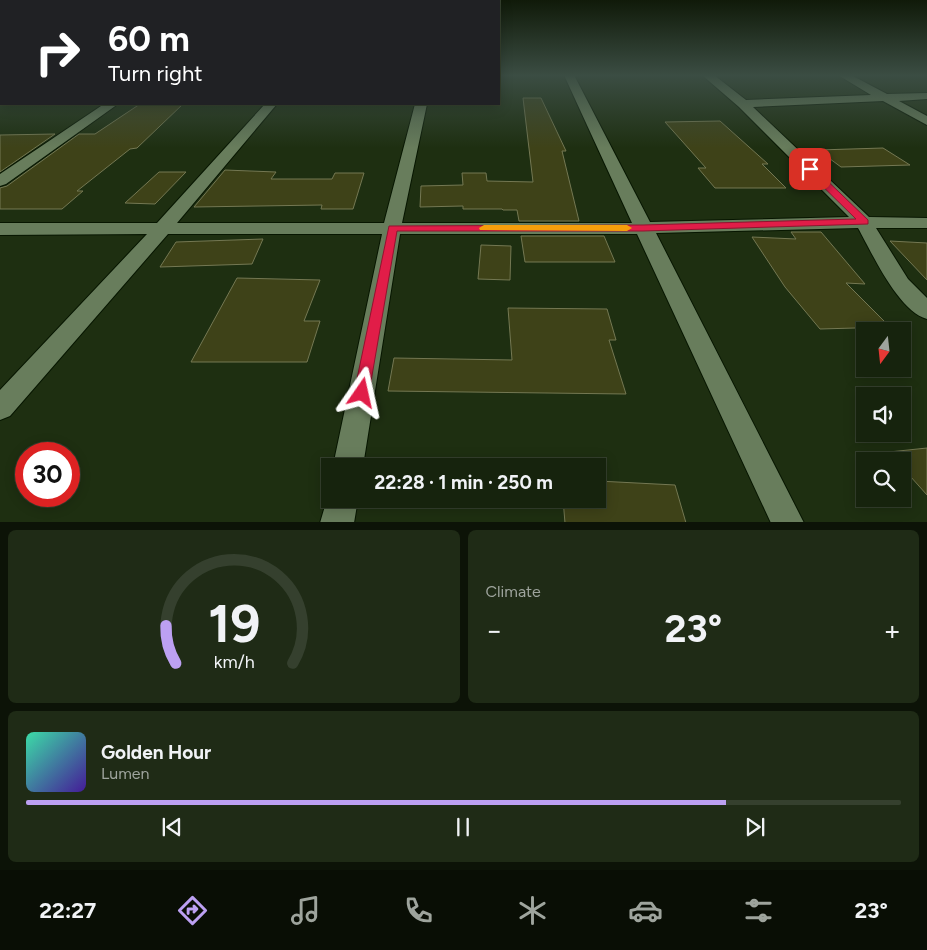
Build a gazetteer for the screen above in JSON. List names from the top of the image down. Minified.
{"north":"bottom","page":{"turn":["60 m","Turn right"],"limit":"30","trip":"22:28 · 1 min · 250 m","tile":"Climate","heat":["−","23°","+"],"song":["Golden Hour","Lumen"],"tabs":["22:27","23°"],"gauge":["19","km/h"]}}
